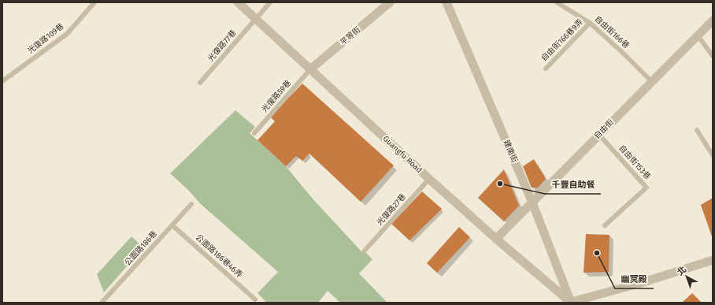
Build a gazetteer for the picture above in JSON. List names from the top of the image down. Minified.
{"streets":{"street":["平等街","自由街","建南街","Guangfu Road"],"lane":["自由街166巷","光復路109巷","自由街166巷9弄","光復路77巷","光復路59巷","自由街153巷","光復路27巷","公園路186巷","公園路186巷46弄"]},"crossings":[["自由街166巷","自由街166巷9弄"],["自由街166巷","自由街"],["平等街","光復路59巷"],["平等街","Guangfu Road"],["光復路77巷","Guangfu Road"],["光復路59巷","Guangfu Road"],["自由街","建南街"],["自由街","Guangfu Road"],["自由街","自由街153巷"],["建南街","Guangfu Road"],["Guangfu Road","光復路27巷"],["公園路186巷","公園路186巷46弄"]],"places":["千豐自助餐","幽冥殿"],"north":"top left"}
